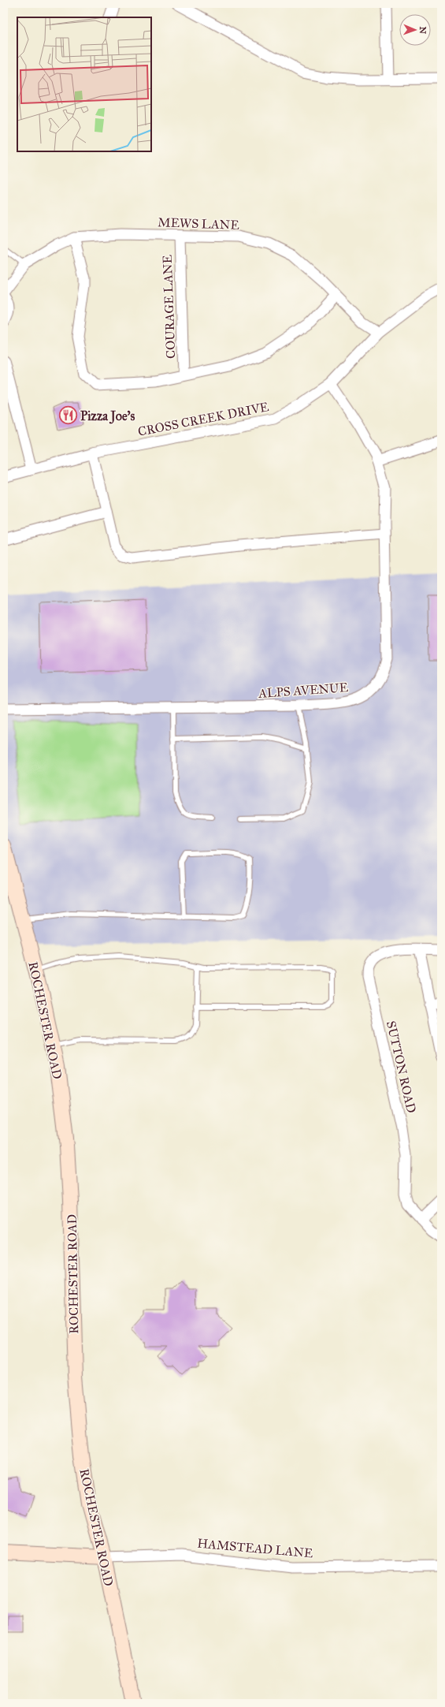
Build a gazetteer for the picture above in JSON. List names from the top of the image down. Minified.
{"streets":{"street":["MEWS LANE","COURAGE LANE","CROSS CREEK DRIVE","ALPS AVENUE","ROCHESTER ROAD","SUTTON ROAD","HAMSTEAD LANE"]},"crossings":[["MEWS LANE","COURAGE LANE"],["MEWS LANE","CROSS CREEK DRIVE"],["CROSS CREEK DRIVE","ALPS AVENUE"],["ROCHESTER ROAD","HAMSTEAD LANE"]],"places":{"restaurant":["Pizza Joe's"]},"north":"right"}
